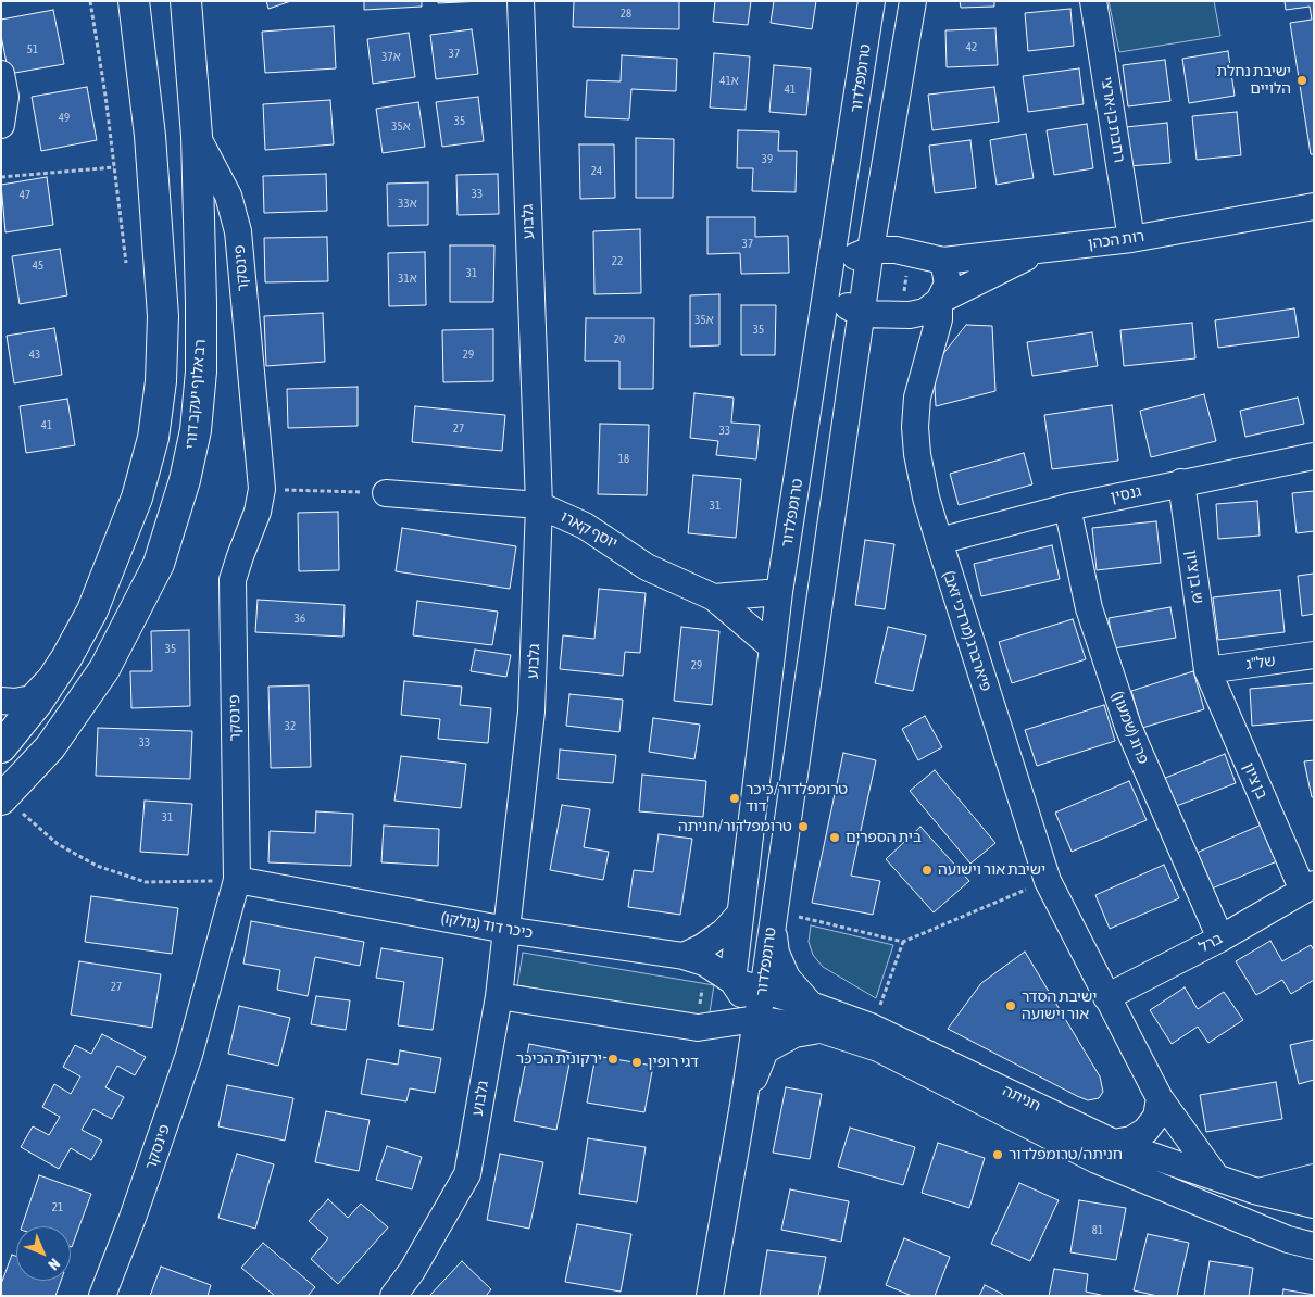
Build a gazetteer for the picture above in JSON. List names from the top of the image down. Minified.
{"streets":{"main road":["רב אלוף יעקב דורי"],"street":["טרומפלדור","רחבת בן-ארצי","גלבוע","רות הכהן","פינסקר","גנסין","יוסף קארו","ש. בן ציון","פיארברג (מרדכי זאב)","של\"ג","פרוג (שמעון)","בן ציון","כיכר דוד (גולקו)","ברל","חניתה"]},"crossings":[["טרומפלדור","יוסף קארו"],["טרומפלדור","כיכר דוד (גולקו)"],["טרומפלדור","חניתה"],["רחבת בן-ארצי","רות הכהן"],["גלבוע","יוסף קארו"],["גלבוע","כיכר דוד (גולקו)"],["רות הכהן","פיארברג (מרדכי זאב)"],["פינסקר","רב אלוף יעקב דורי"],["פינסקר","כיכר דוד (גולקו)"],["גנסין","ש. בן ציון"],["גנסין","פיארברג (מרדכי זאב)"],["גנסין","פרוג (שמעון)"],["ש. בן ציון","של\"ג"],["ש. בן ציון","בן ציון"],["פיארברג (מרדכי זאב)","ברל"],["פיארברג (מרדכי זאב)","חניתה"],["של\"ג","בן ציון"],["פרוג (שמעון)","ברל"],["בן ציון","ברל"],["כיכר דוד (גולקו)","חניתה"]],"places":["ישיבת נחלת הלויים","טרומפלדור/כיכר דוד","טרומפלדור/חניתה","בית הספרים","ישיבת אור וישועה","ישיבת הסדר אור וישועה","ירקונית הכיכר","דגי רופין","חניתה/טרומפלדור"],"house_numbers":["28","42","51","37","37א","41א","41","49","35","35א","39","24","33","47","33א","37","22","45","31","31א","35א","35","20","43","29","41","27","33","18","31","36","35","29","32","33","31","27","21","81"],"north":"bottom right"}
